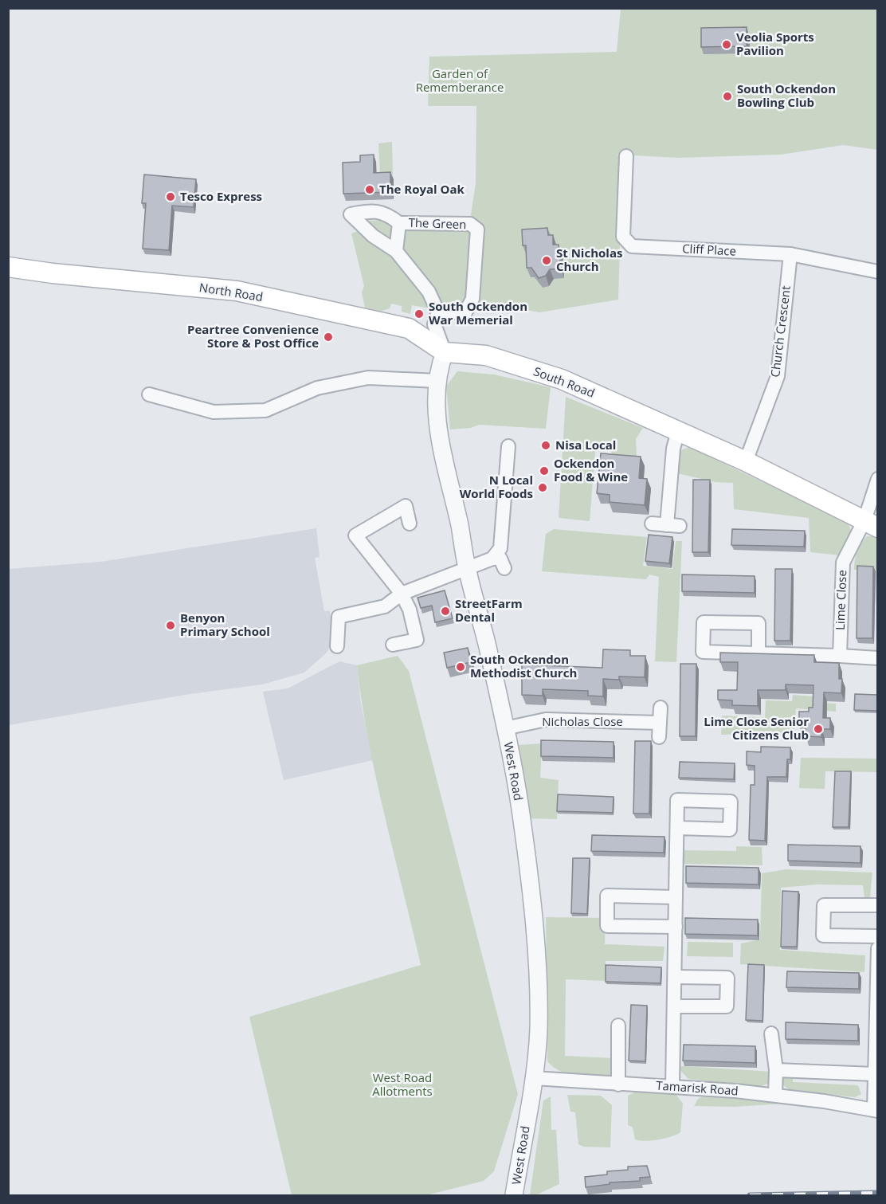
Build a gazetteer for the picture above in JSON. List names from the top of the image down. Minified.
{"streets":{"main road":["North Road","South Road"],"street":["The Green","Cliff Place","Church Crescent","Lime Close","Nicholas Close","West Road","Tamarisk Road"]},"crossings":[["The Green","North Road"],["The Green","South Road"],["The Green","West Road"],["Cliff Place","Church Crescent"],["North Road","South Road"],["North Road","West Road"],["Church Crescent","South Road"],["South Road","Lime Close"],["South Road","West Road"],["Nicholas Close","West Road"],["West Road","Tamarisk Road"]],"parks":["Garden of Rememberance","West Road Allotments"],"places":["Veolia Sports Pavilion","South Ockendon Bowling Club","The Royal Oak","Tesco Express","St Nicholas Church","South Ockendon War Memerial","Peartree Convenience Store & Post Office","Nisa Local","Ockendon Food & Wine","N Local World Foods","StreetFarm Dental","Benyon Primary School","South Ockendon Methodist Church","Lime Close Senior Citizens Club"]}
